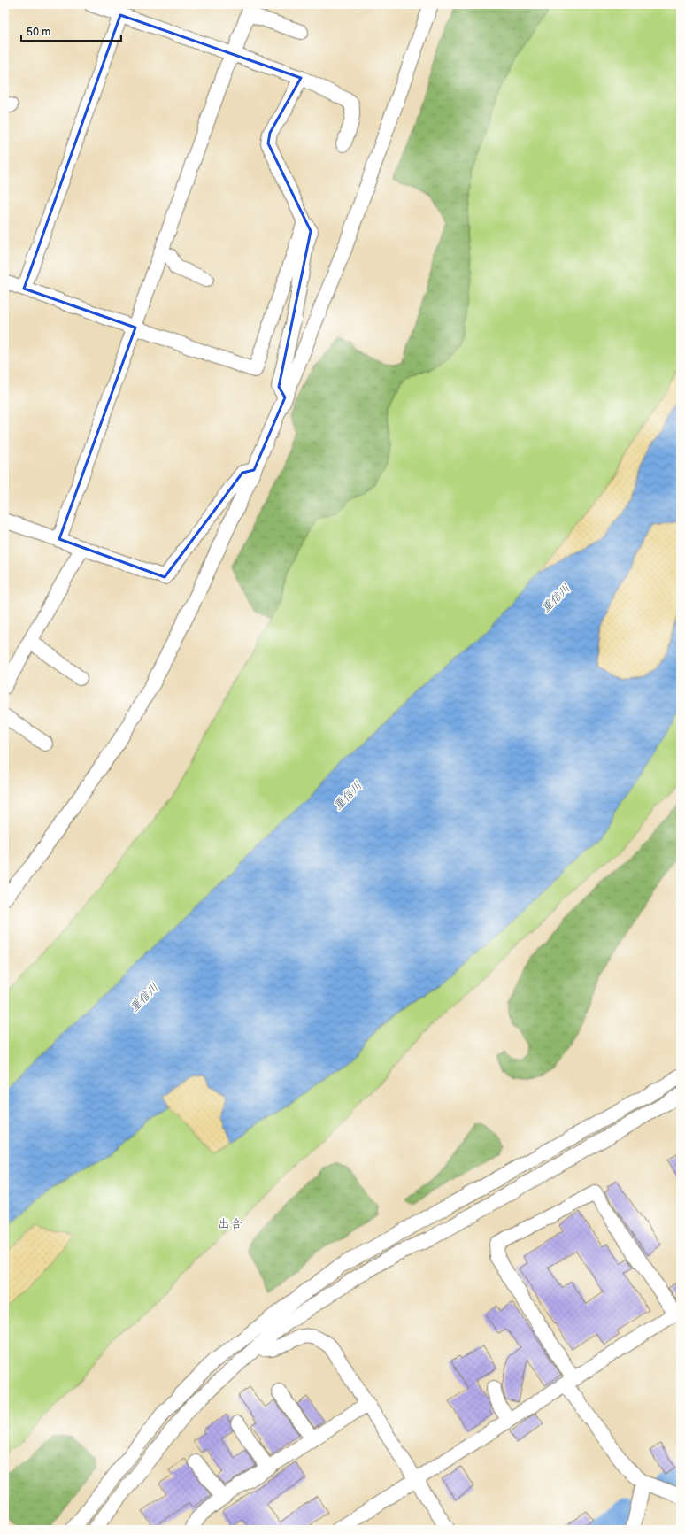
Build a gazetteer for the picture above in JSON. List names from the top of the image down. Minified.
{"districts":["出合"],"water":["重信川"],"scale_bar":"50 m"}
